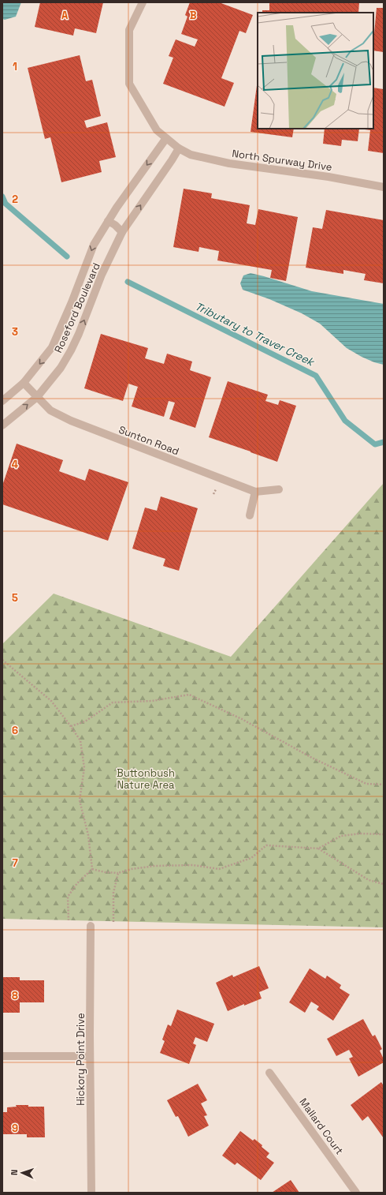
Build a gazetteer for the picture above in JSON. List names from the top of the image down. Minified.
{"streets":{"street":["North Spurway Drive","Roseford Boulevard","Sunton Road","Hickory Point Drive","Mallard Court"]},"crossings":[["North Spurway Drive","Roseford Boulevard"],["Roseford Boulevard","Sunton Road"]],"water":["Tributary to Traver Creek"],"parks":["Buttonbush Nature Area"],"north":"left","grid":{"columns":["A","B"],"rows":["1","2","3","4","5","6","7","8","9"]}}
